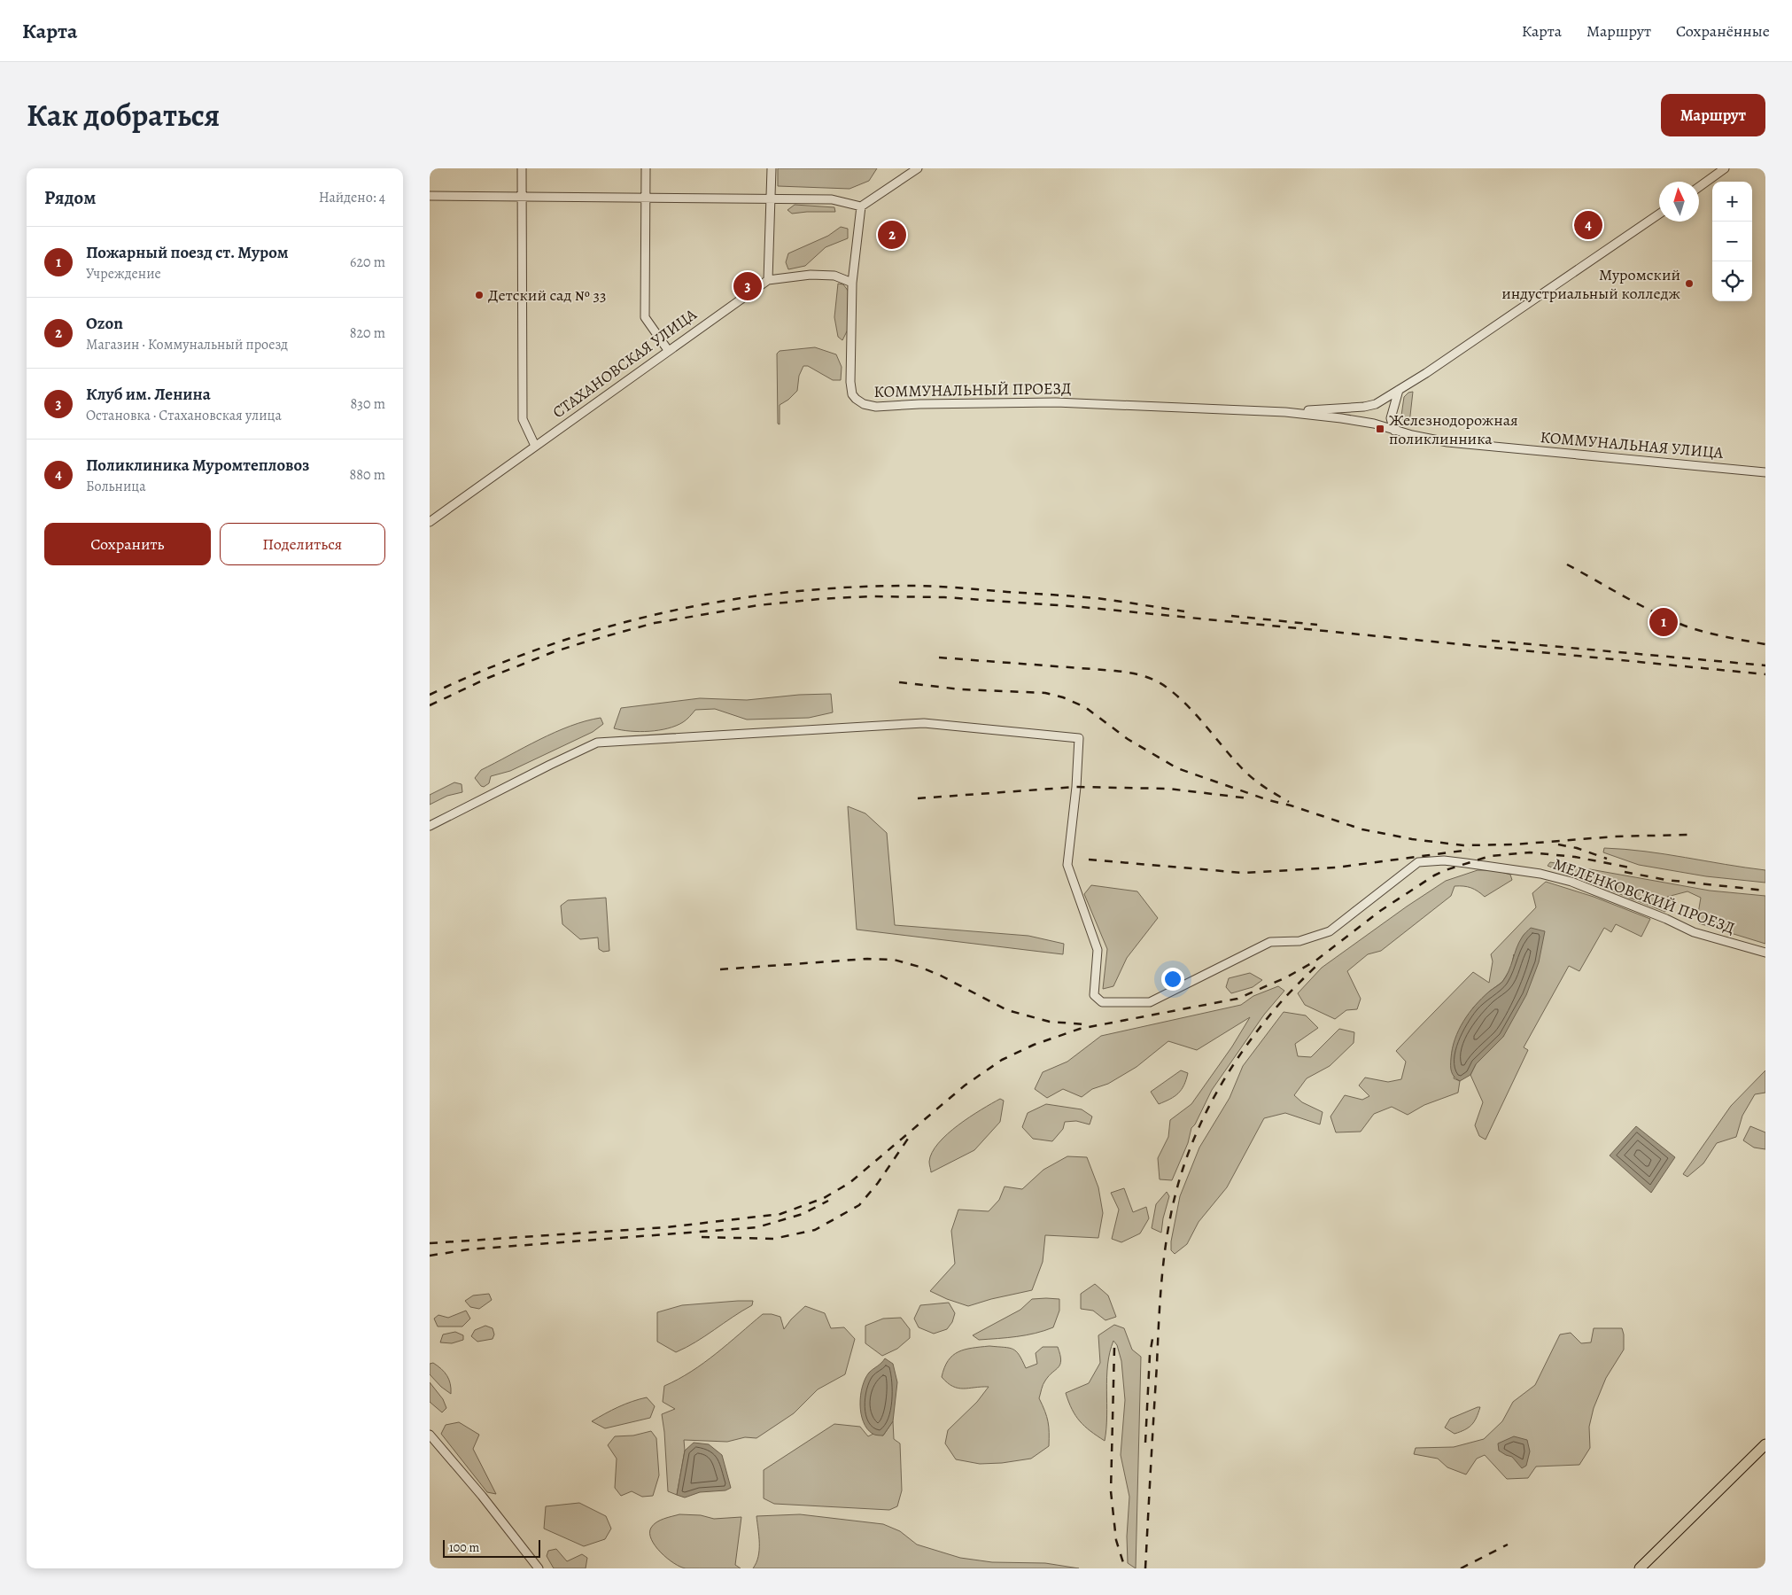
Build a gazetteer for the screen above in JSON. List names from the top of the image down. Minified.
{"streets":{"street":["СТАХАНОВСКАЯ УЛИЦА","КОММУНАЛЬНЫЙ ПРОЕЗД","КОММУНАЛЬНАЯ УЛИЦА","МЕЛЕНКОВСКИЙ ПРОЕЗД"]},"crossings":[["СТАХАНОВСКАЯ УЛИЦА","КОММУНАЛЬНЫЙ ПРОЕЗД"],["КОММУНАЛЬНЫЙ ПРОЕЗД","КОММУНАЛЬНАЯ УЛИЦА"]],"places":{"other":["Муромский индустриальный колледж","Детский сад № 33"],"transit":["Железнодорожная поликлинника"]},"scale_bar":"100 m","north":"top","page":{"header":"Карта","nav":["Карта","Маршрут","Сохранённые"],"title":"Как добраться","buttons":["Маршрут",["Сохранить","Поделиться"]],"heading":["Рядом","Найдено: 4"],"map_buttons":["+","−"],"pins":["4","2","3","1"],"list":[{"mark":"1","name":"Пожарный поезд ст. Муром","note":"Учреждение","value":"620 m"},{"mark":"2","name":"Ozon","note":"Магазин · Коммунальный проезд","value":"820 m"},{"mark":"3","name":"Клуб им. Ленина","note":"Остановка · Стахановская улица","value":"830 m"},{"mark":"4","name":"Поликлиника Муромтепловоз","note":"Больница","value":"880 m"}],"scale":"100 m"}}
